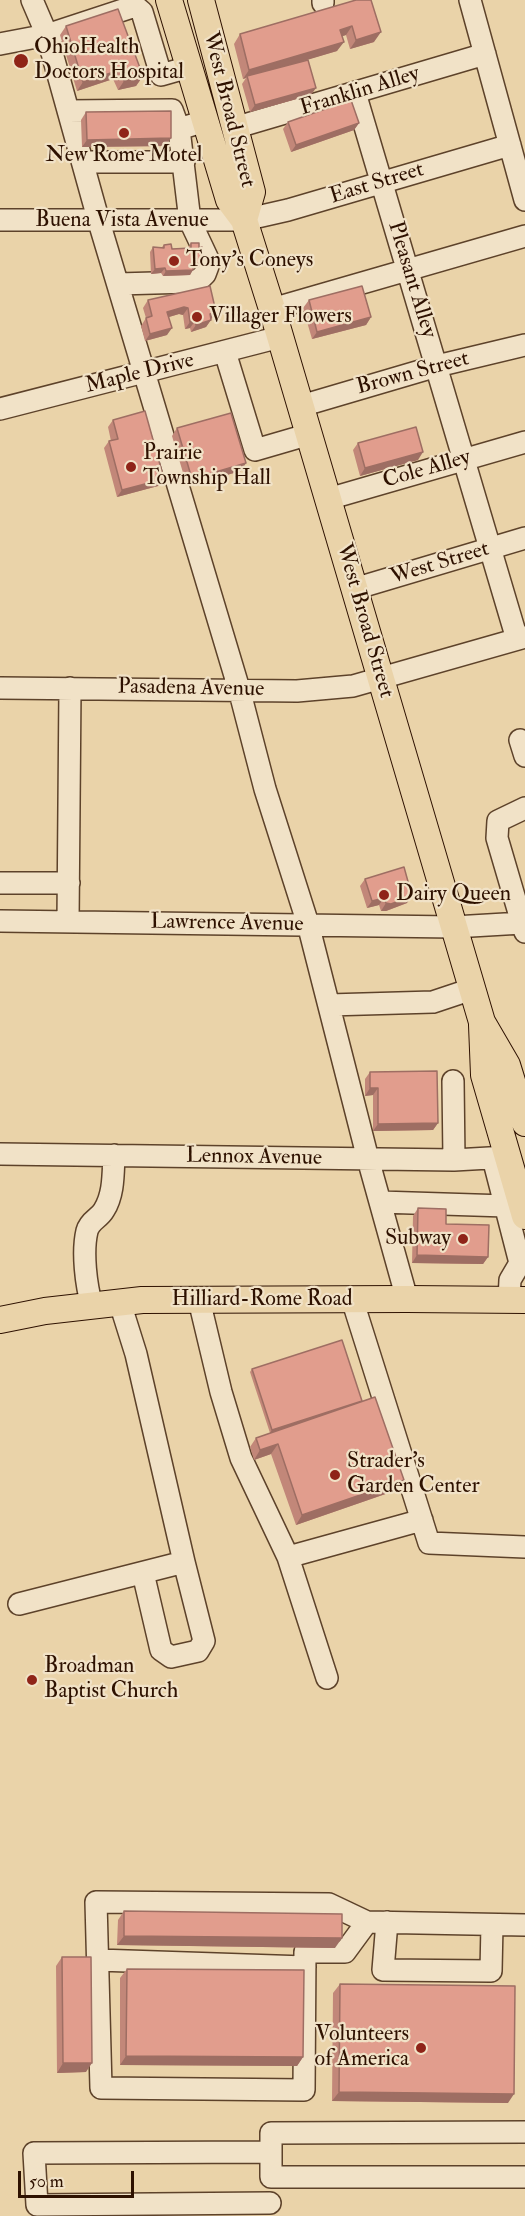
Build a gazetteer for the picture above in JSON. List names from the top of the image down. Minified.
{"streets":{"main road":["West Broad Street","Hilliard-Rome Road"],"street":["Franklin Alley","East Street","Buena Vista Avenue","Pleasant Alley","Maple Drive","Brown Street","Cole Alley","West Street","Pasadena Avenue","Lawrence Avenue","Lennox Avenue"]},"crossings":[["Franklin Alley","West Broad Street"],["Franklin Alley","Pleasant Alley"],["West Broad Street","East Street"],["West Broad Street","Buena Vista Avenue"],["West Broad Street","Maple Drive"],["West Broad Street","Brown Street"],["West Broad Street","Cole Alley"],["West Broad Street","West Street"],["West Broad Street","Pasadena Avenue"],["West Broad Street","Lawrence Avenue"],["West Broad Street","Lennox Avenue"],["East Street","Buena Vista Avenue"],["East Street","Pleasant Alley"],["Pleasant Alley","Brown Street"],["Pleasant Alley","Cole Alley"],["Pleasant Alley","West Street"],["Pleasant Alley","Pasadena Avenue"]],"places":["OhioHealth Doctors Hospital","New Rome Motel","Tony's Coneys","Villager Flowers","Prairie Township Hall","Dairy Queen","Subway","Strader's Garden Center","Broadman Baptist Church","Volunteers of America"],"scale_bar":"50 m"}
